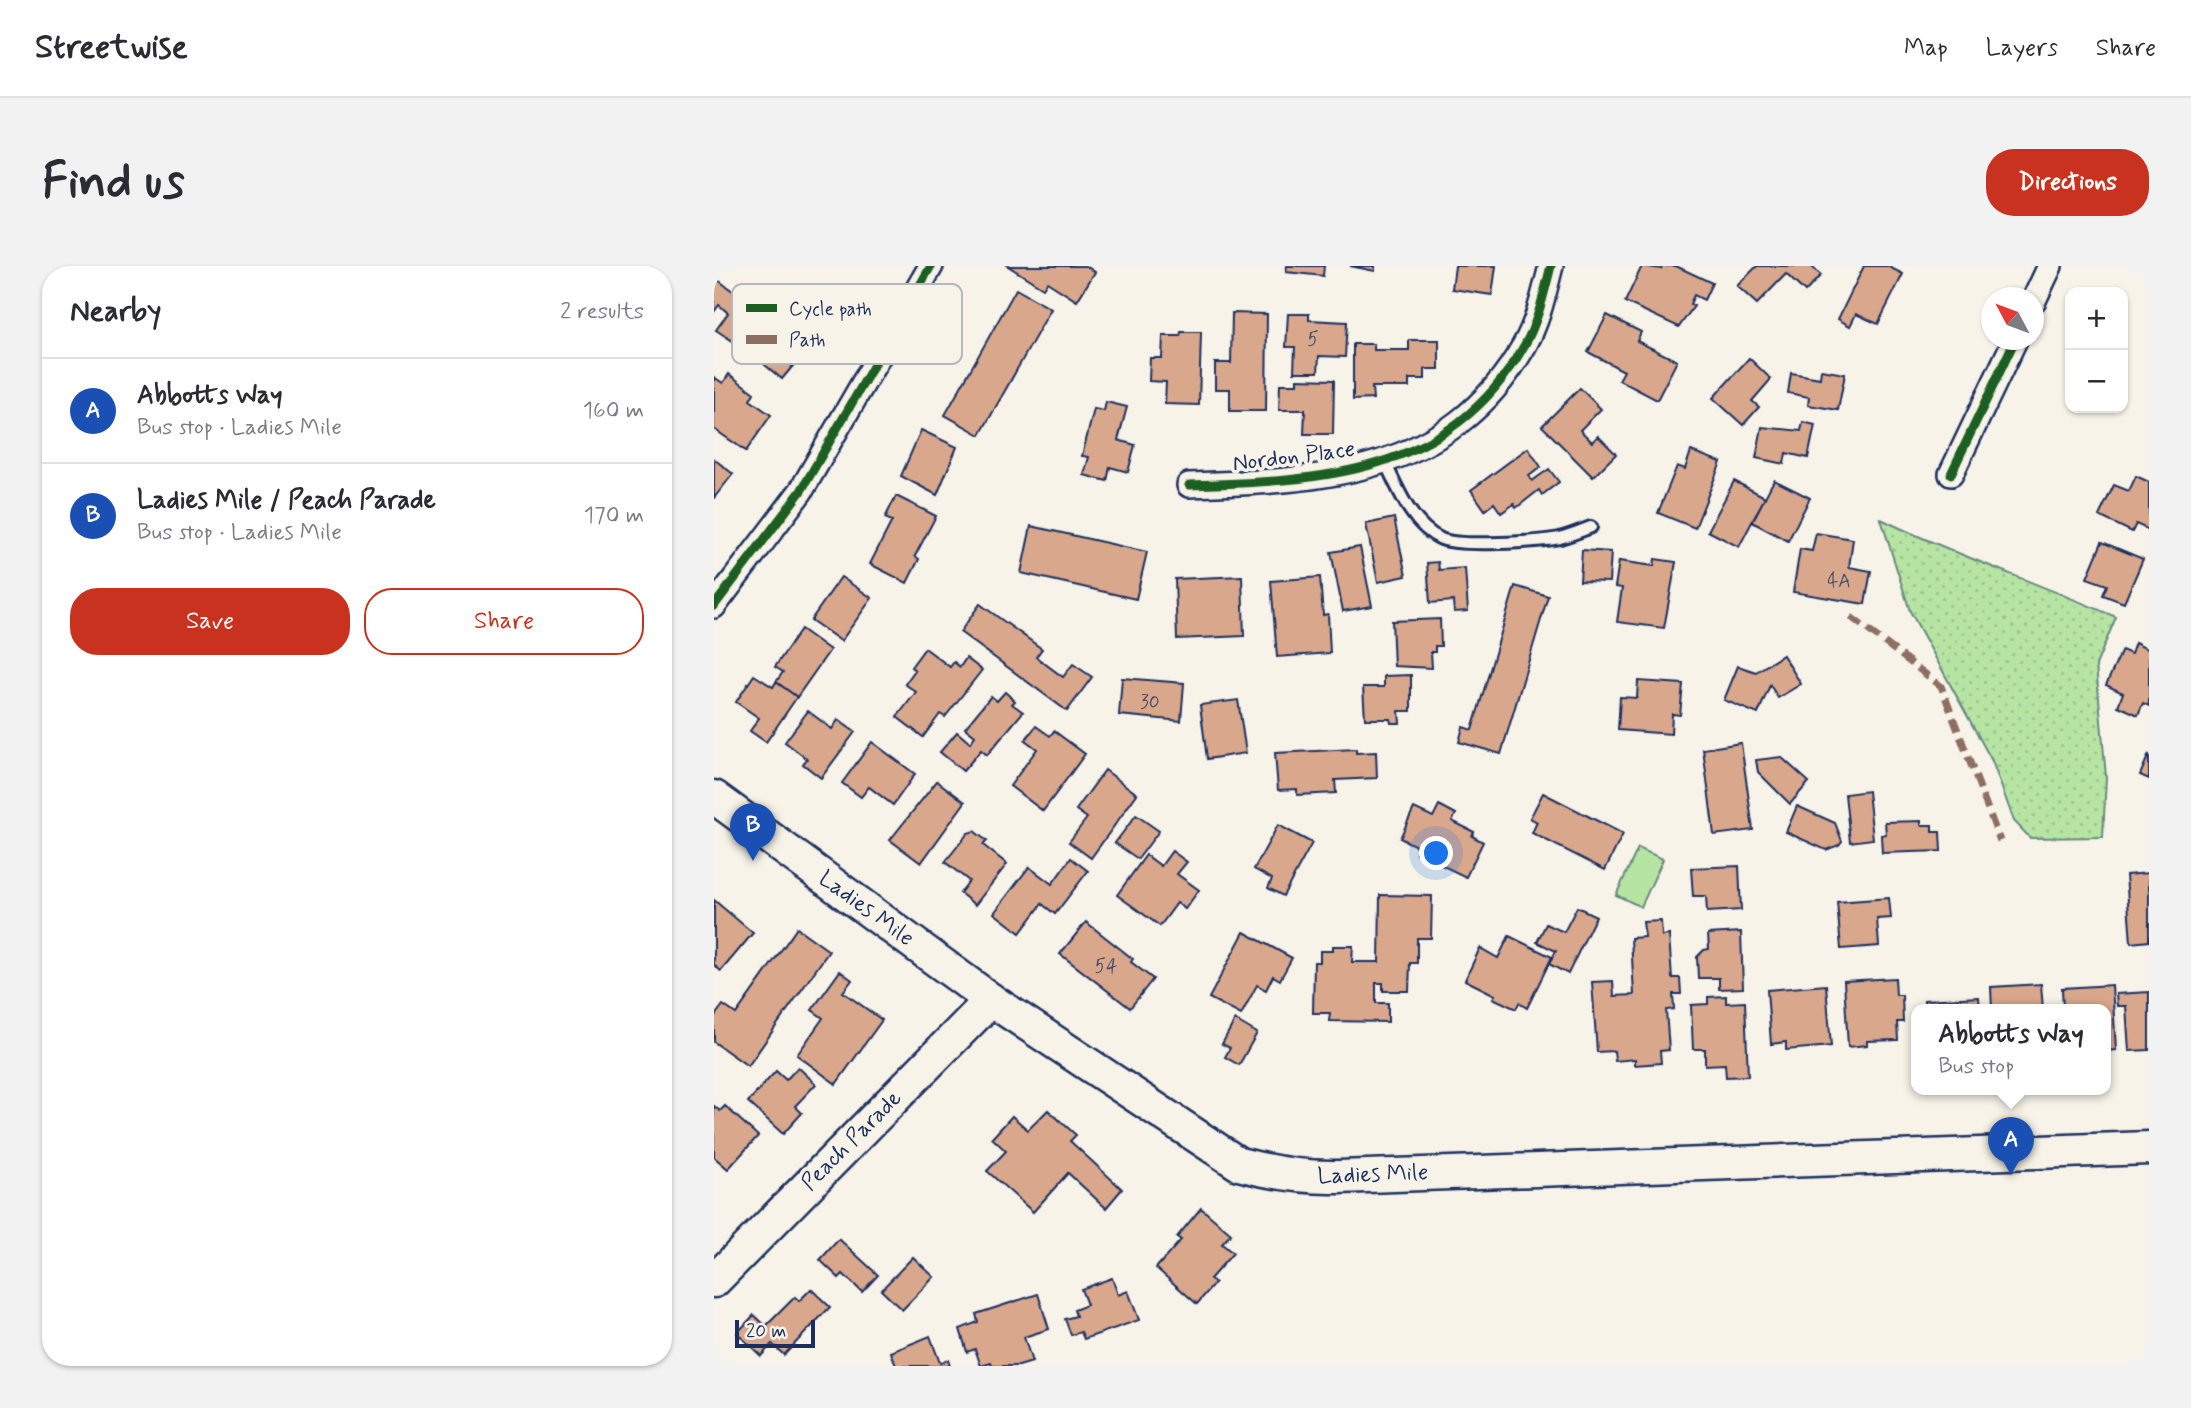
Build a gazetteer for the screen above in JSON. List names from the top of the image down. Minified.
{"streets":{"main road":["Ladies Mile","Peach Parade"],"street":["Nordon Place"]},"crossings":[["Ladies Mile","Peach Parade"]],"house_numbers":["5","4A","30","54"],"legend":["Cycle path","Path"],"scale_bar":"20 m","north":"top left","page":{"header":"Streetwise","nav":["Map","Layers","Share"],"buttons":["Directions",["Save","Share"]],"title":"Find us","heading":["Nearby","2 results"],"map_buttons":["+","−"],"list":[{"mark":"A","name":"Abbotts Way","note":"Bus stop · Ladies Mile","value":"160 m"},{"mark":"B","name":"Ladies Mile / Peach Parade","note":"Bus stop · Ladies Mile","value":"170 m"}],"pins":["B","A"],"popup":["Abbotts Way","Bus stop"],"scale":"20 m"}}
